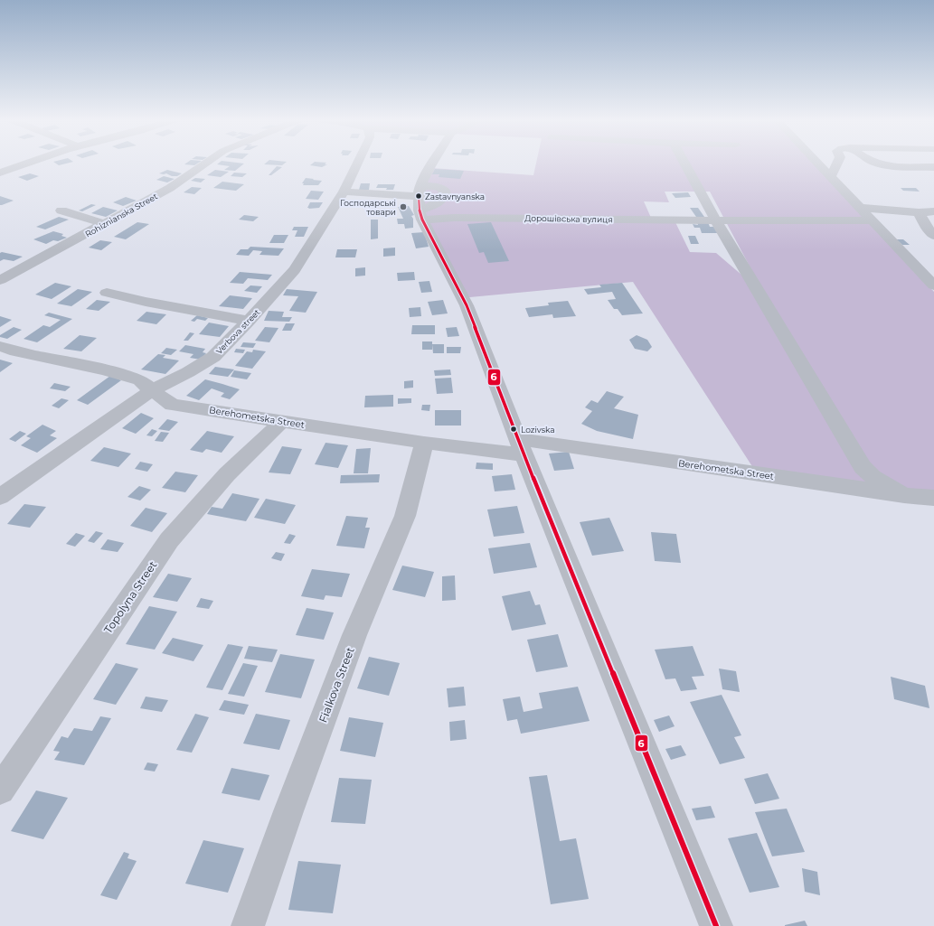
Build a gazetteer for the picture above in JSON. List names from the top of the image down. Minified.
{"streets":{"street":["Rohiznianska Street","Дорошівська вулиця","Verbova street","Berehometska Street","Topolyna Street","Fialkova Street"]},"crossings":[["Дорошівська вулиця","Verbova street"],["Verbova street","Berehometska Street"],["Berehometska Street","Topolyna Street"],["Berehometska Street","Fialkova Street"]],"places":["Zastavnyanska","Господарські товари","Lozivska"],"lines":["transit line 6"]}
